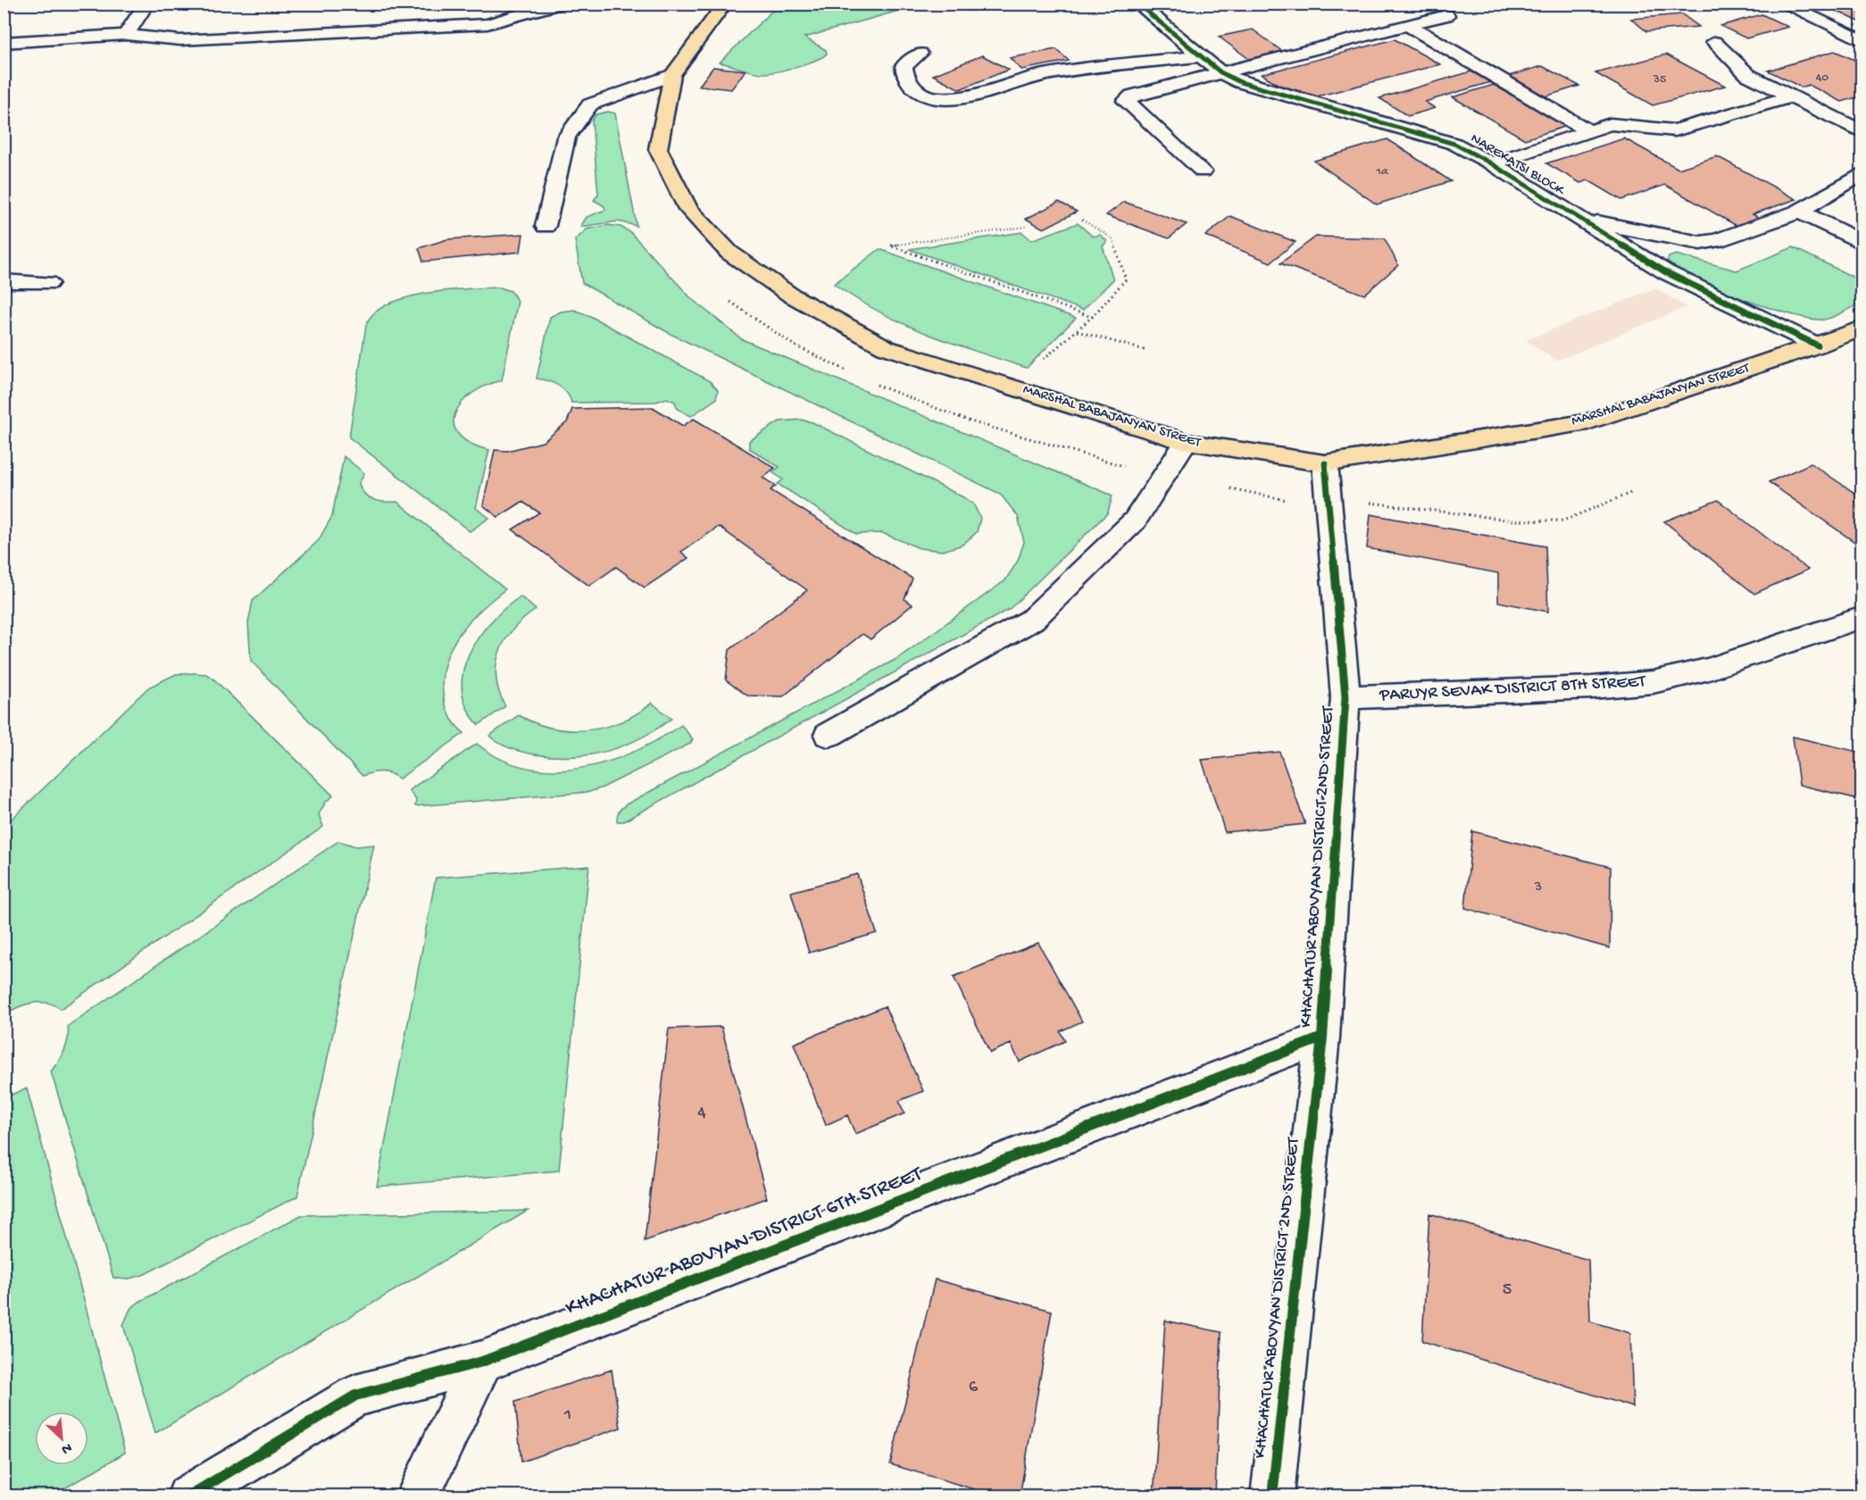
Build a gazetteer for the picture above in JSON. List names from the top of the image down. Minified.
{"streets":{"main road":["MARSHAL BABAJANYAN STREET"],"street":["NAREKATSI BLOCK","PARUYR SEVAK DISTRICT 8TH STREET","KHACHATUR ABOVYAN DISTRICT 2ND STREET","KHACHATUR ABOVYAN DISTRICT 6TH STREET"]},"crossings":[["NAREKATSI BLOCK","MARSHAL BABAJANYAN STREET"],["MARSHAL BABAJANYAN STREET","KHACHATUR ABOVYAN DISTRICT 2ND STREET"],["PARUYR SEVAK DISTRICT 8TH STREET","KHACHATUR ABOVYAN DISTRICT 2ND STREET"],["KHACHATUR ABOVYAN DISTRICT 2ND STREET","KHACHATUR ABOVYAN DISTRICT 6TH STREET"]],"house_numbers":["40","35","1a","3","4","5","6","1"],"north":"bottom right"}
